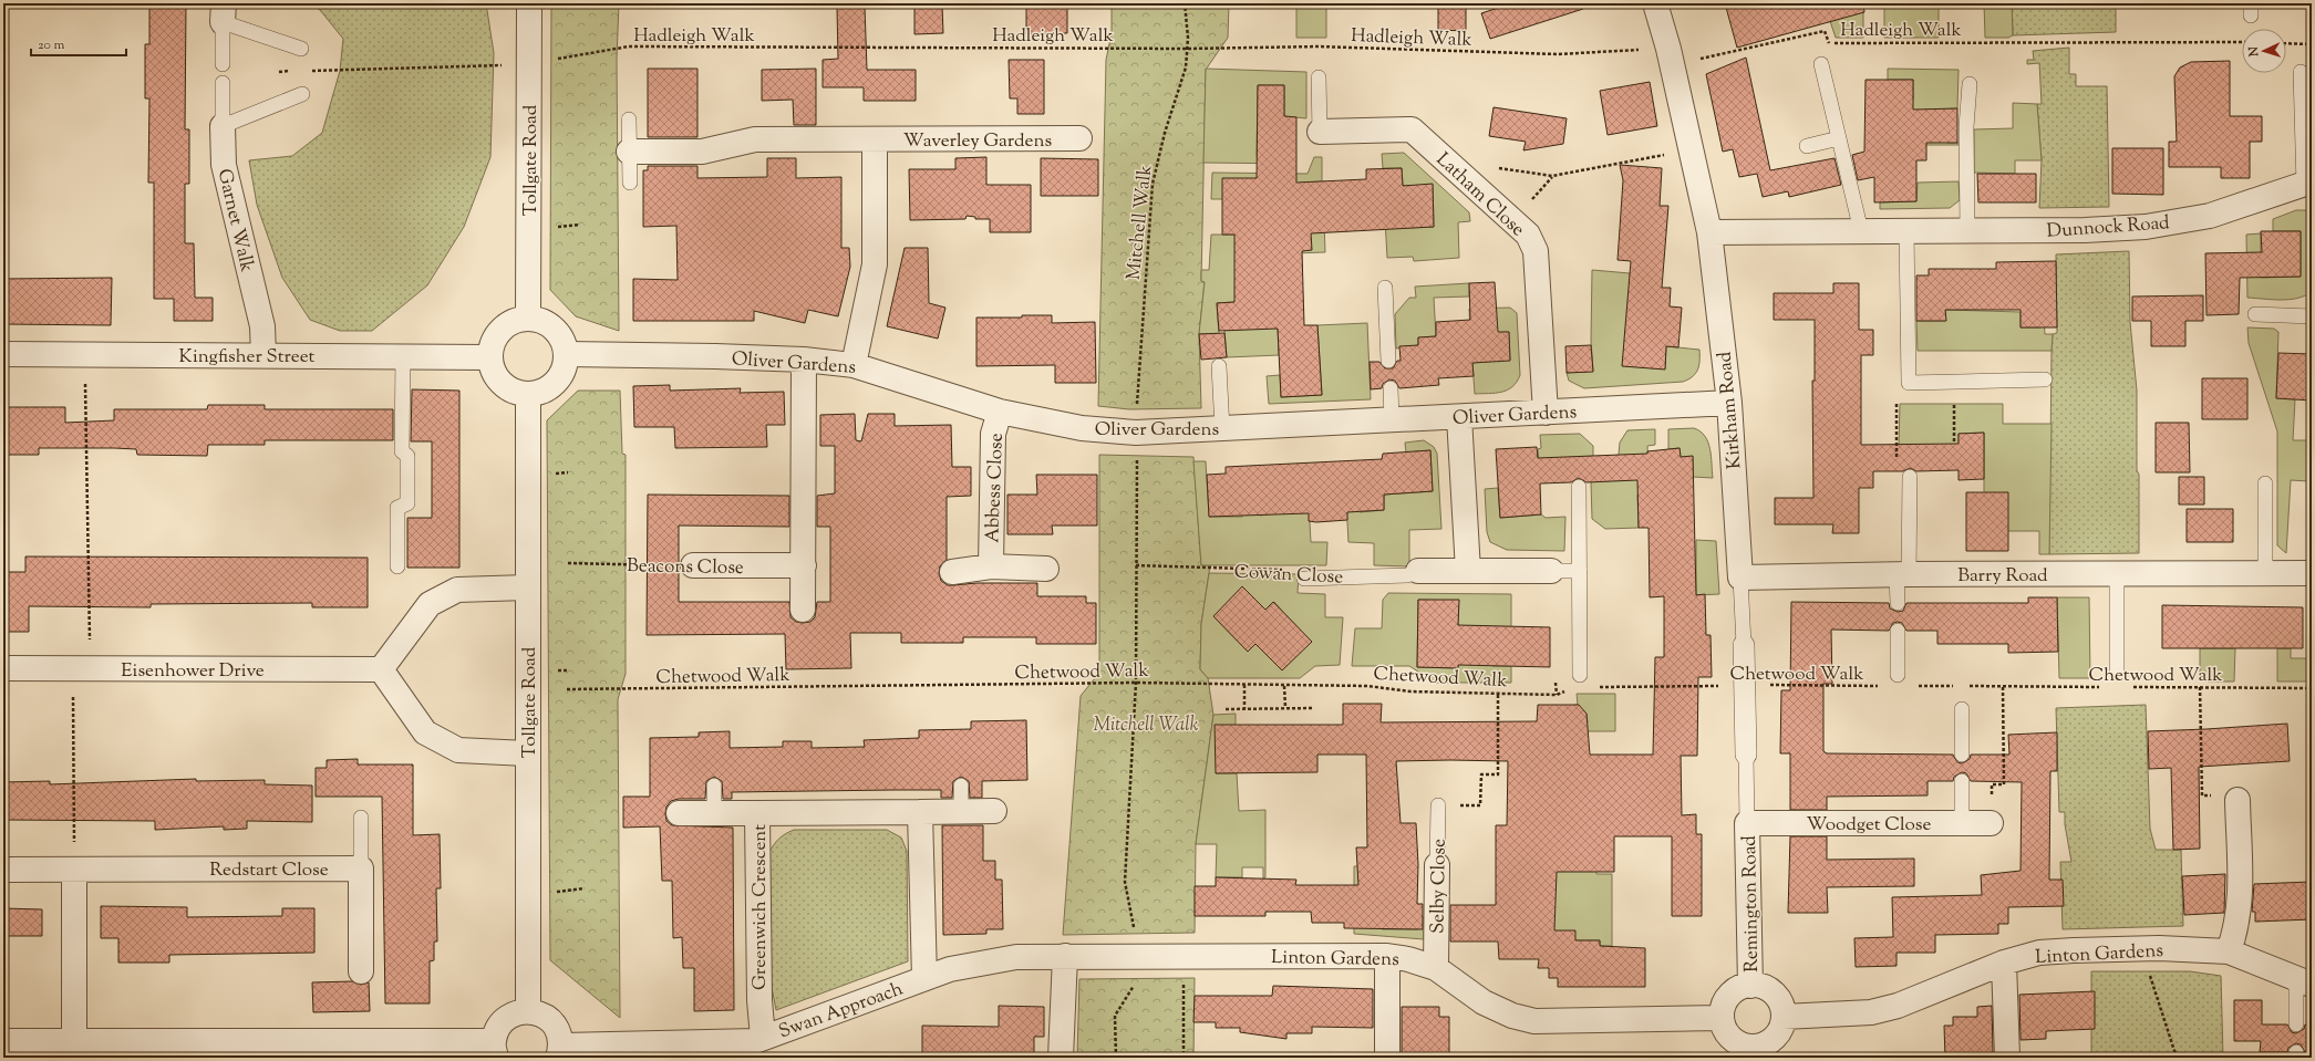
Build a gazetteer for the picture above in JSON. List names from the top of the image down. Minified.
{"streets":{"street":["Waverley Gardens","Tollgate Road","Latham Close","Garnet Walk","Dunnock Road","Kingfisher Street","Oliver Gardens","Kirkham Road","Abbess Close","Beacons Close","Cowan Close","Barry Road","Eisenhower Drive","Woodget Close","Redstart Close","Selby Close","Remington Road","Greenwich Crescent","Linton Gardens","Swan Approach"],"path":["Hadleigh Walk","Mitchell Walk","Chetwood Walk"]},"crossings":[["Hadleigh Walk","Mitchell Walk"],["Hadleigh Walk","Kirkham Road"],["Tollgate Road","Kingfisher Street"],["Tollgate Road","Oliver Gardens"],["Latham Close","Oliver Gardens"],["Garnet Walk","Kingfisher Street"],["Dunnock Road","Kirkham Road"],["Kingfisher Street","Oliver Gardens"],["Oliver Gardens","Kirkham Road"],["Oliver Gardens","Abbess Close"],["Kirkham Road","Barry Road"],["Kirkham Road","Chetwood Walk"],["Kirkham Road","Woodget Close"],["Kirkham Road","Remington Road"],["Woodget Close","Remington Road"],["Selby Close","Linton Gardens"],["Remington Road","Linton Gardens"],["Greenwich Crescent","Swan Approach"],["Linton Gardens","Swan Approach"]],"parks":["Mitchell Walk"],"scale_bar":"20 m","north":"left"}
